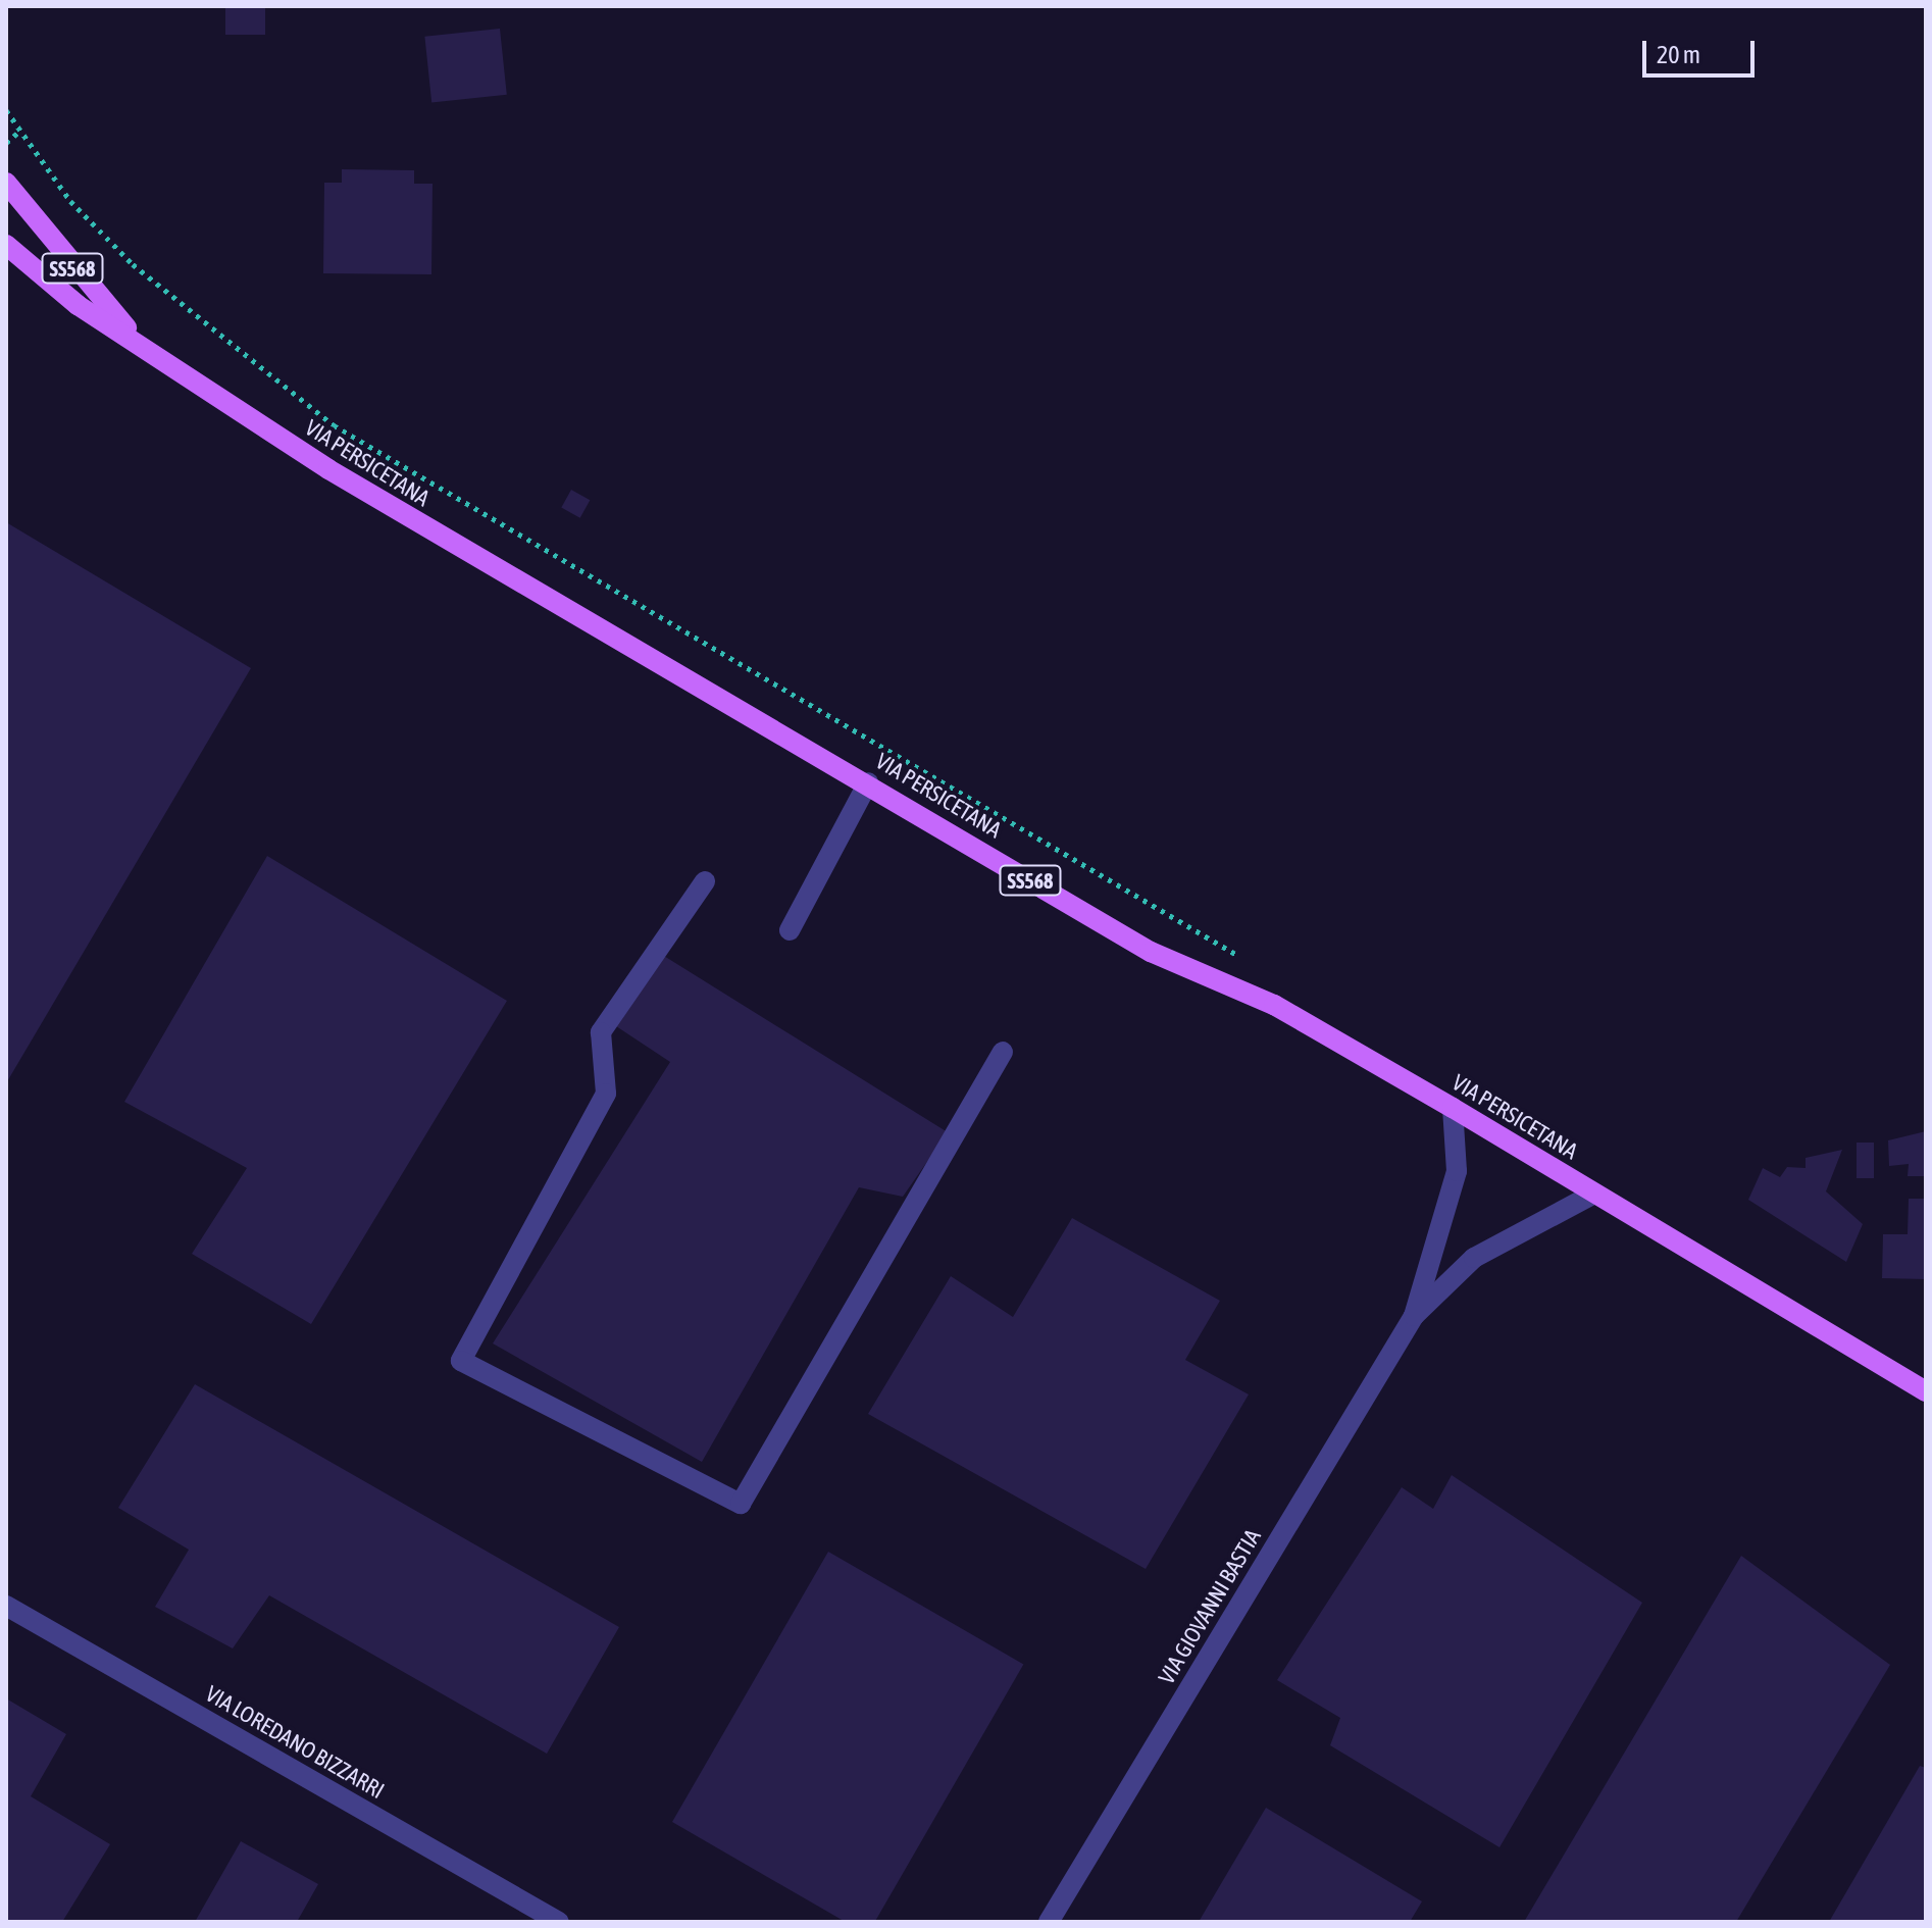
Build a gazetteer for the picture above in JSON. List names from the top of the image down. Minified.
{"streets":{"main road":["SS568","VIA PERSICETANA"],"street":["VIA GIOVANNI BASTIA","VIA LOREDANO BIZZARRI"]},"crossings":[["VIA PERSICETANA","VIA GIOVANNI BASTIA"]],"scale_bar":"20 m"}
